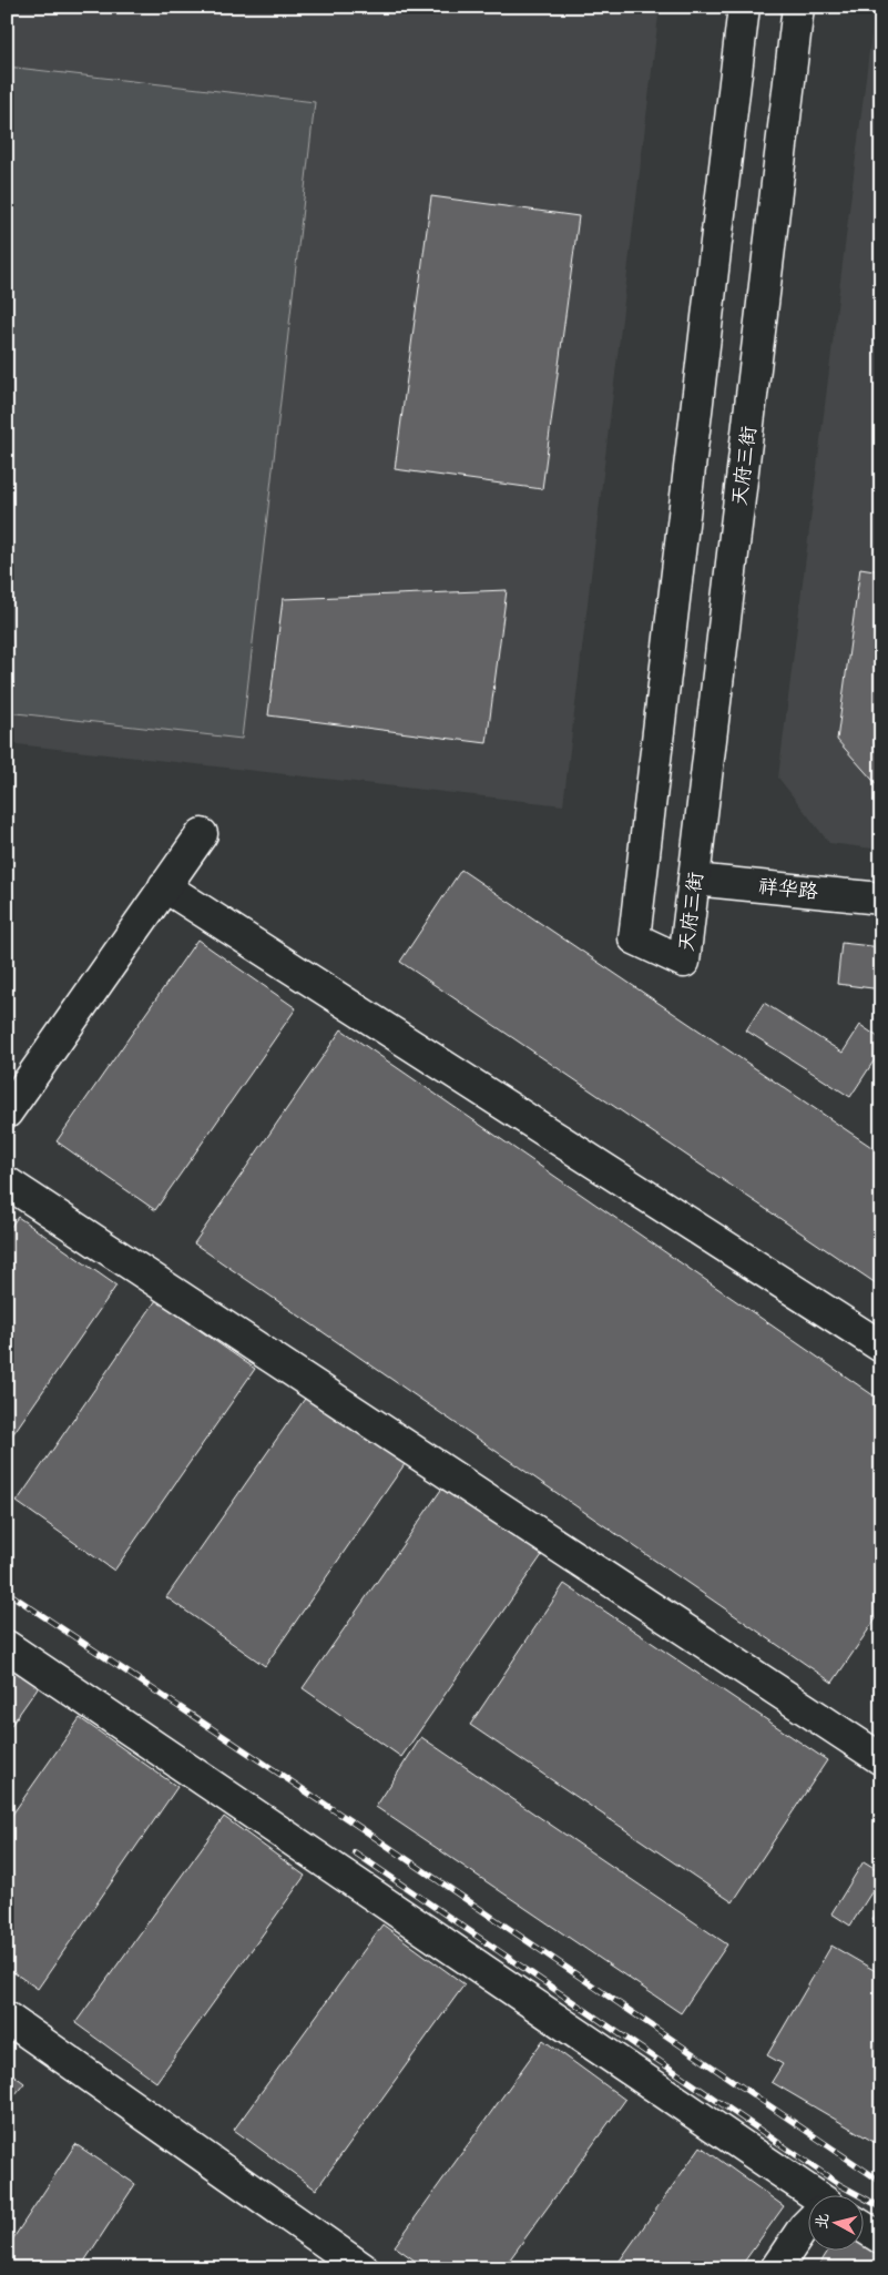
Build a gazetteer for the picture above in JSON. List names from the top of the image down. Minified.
{"streets":{"street":["天府三街","祥华路"]},"crossings":[["天府三街","祥华路"]],"north":"left"}
